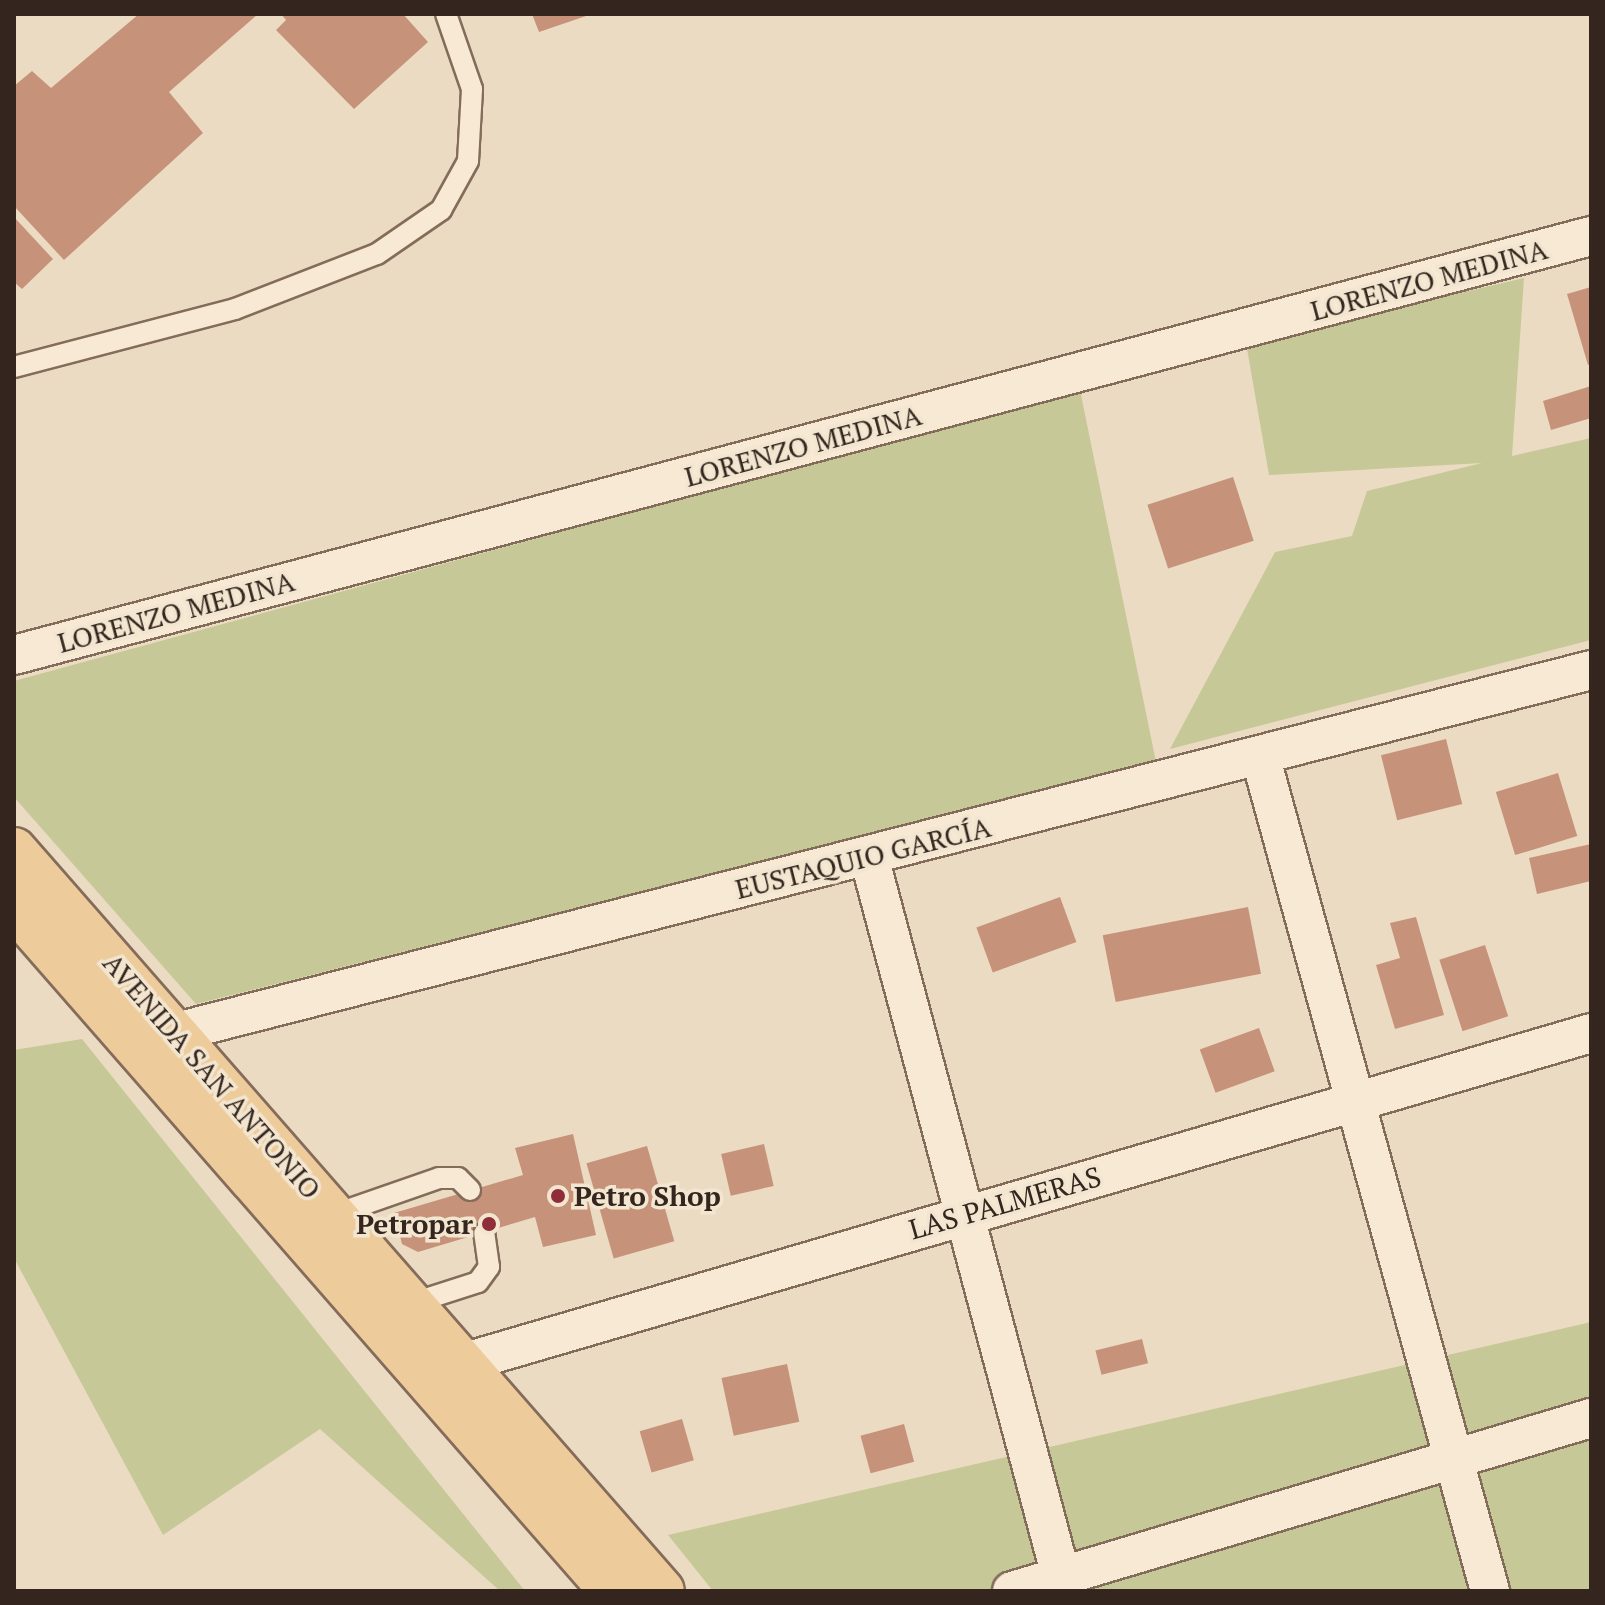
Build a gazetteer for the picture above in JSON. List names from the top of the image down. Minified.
{"streets":{"main road":["AVENIDA SAN ANTONIO"],"street":["LORENZO MEDINA","EUSTAQUIO GARCÍA","LAS PALMERAS"]},"crossings":[["EUSTAQUIO GARCÍA","AVENIDA SAN ANTONIO"],["AVENIDA SAN ANTONIO","LAS PALMERAS"]],"places":["Petro Shop","Petropar"]}
